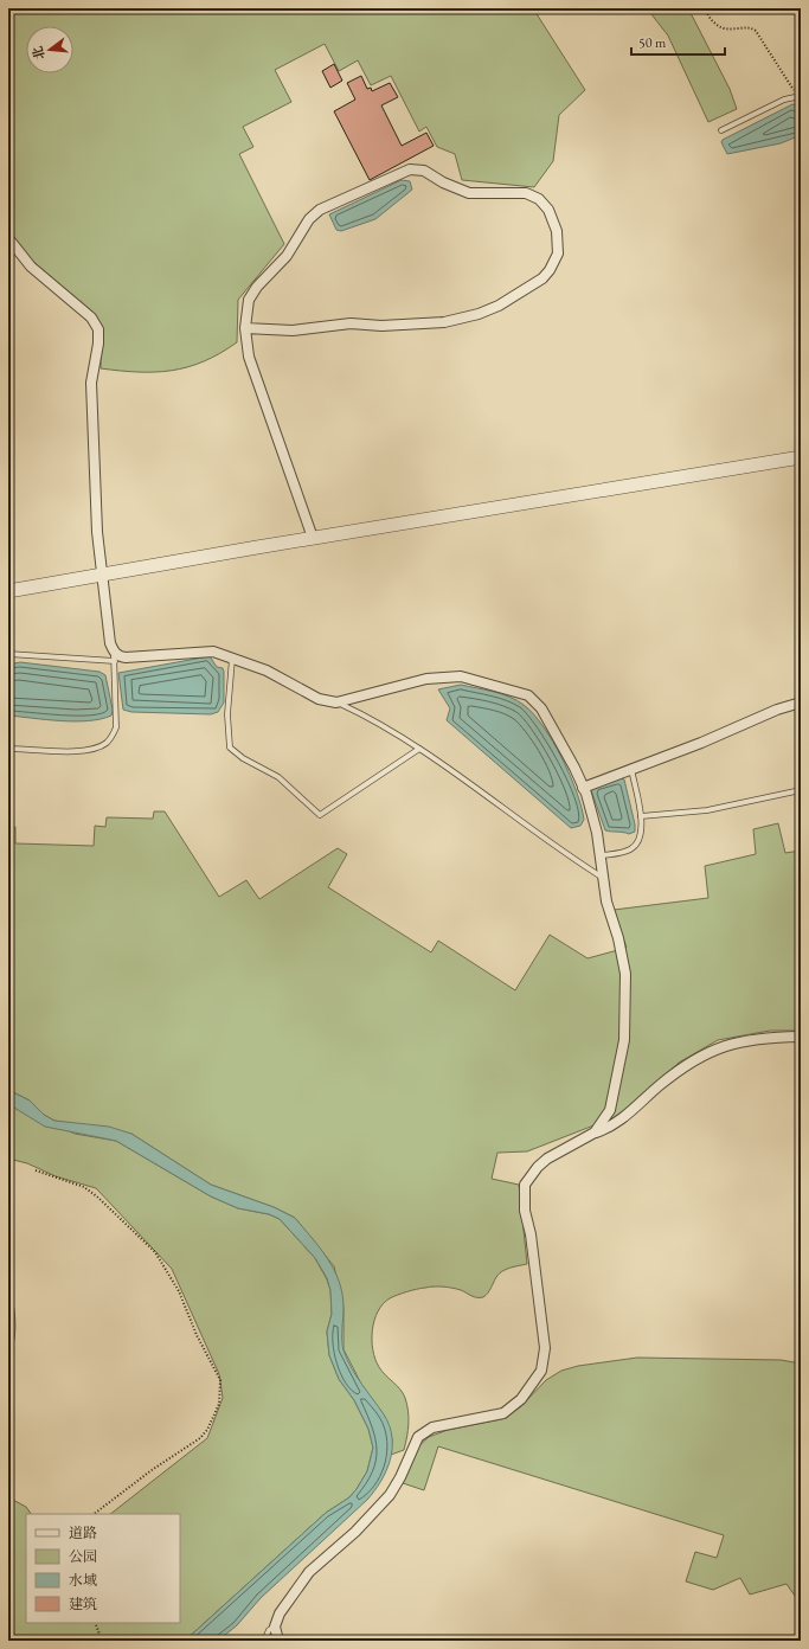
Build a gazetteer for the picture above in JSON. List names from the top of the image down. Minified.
{"legend":["道路","公园","水域","建筑"],"scale_bar":"50 m","north":"left"}
